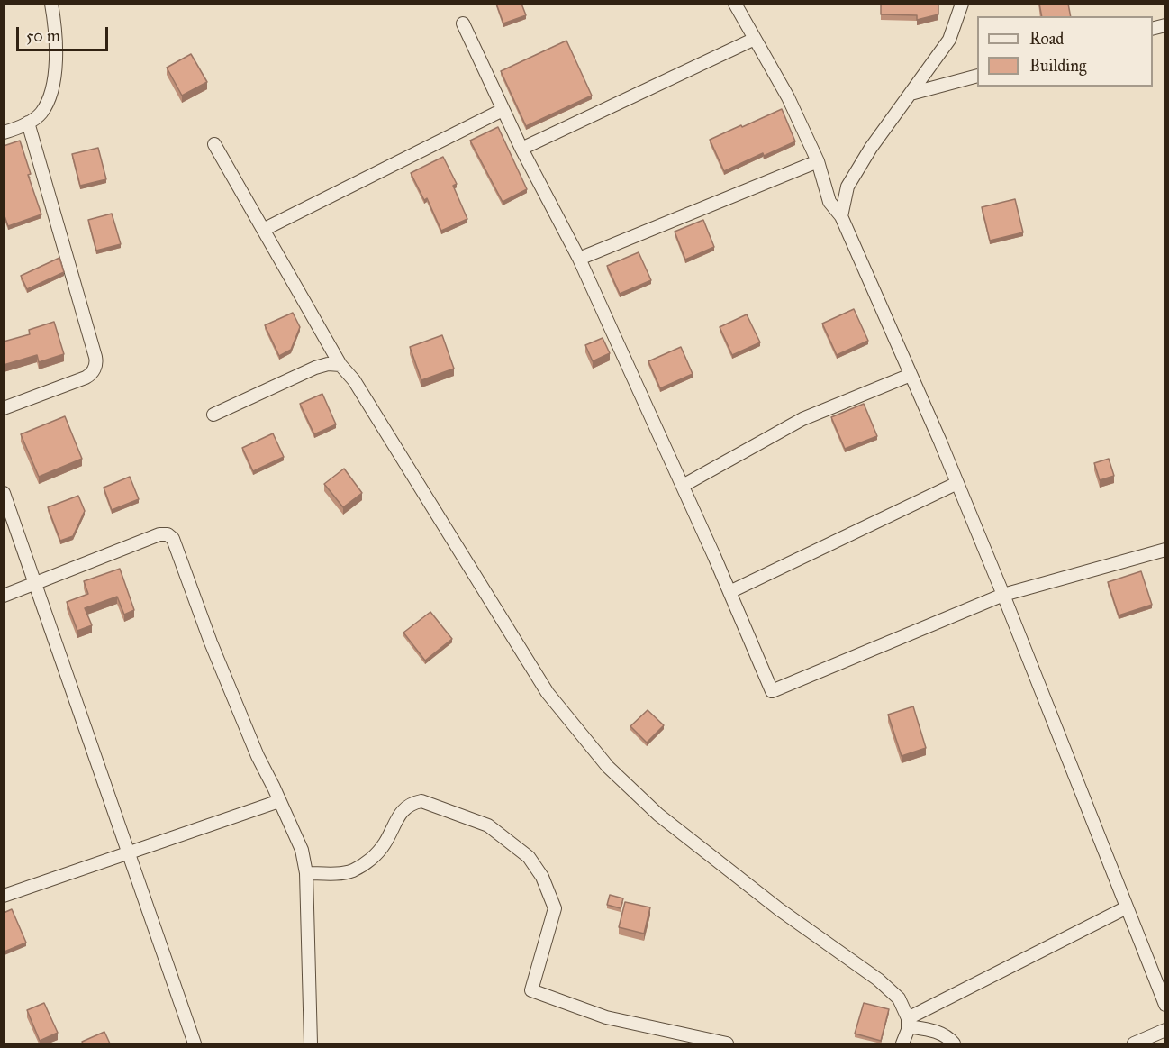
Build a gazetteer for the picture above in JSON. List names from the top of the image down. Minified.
{"legend":["Road","Building"],"scale_bar":"50 m"}
